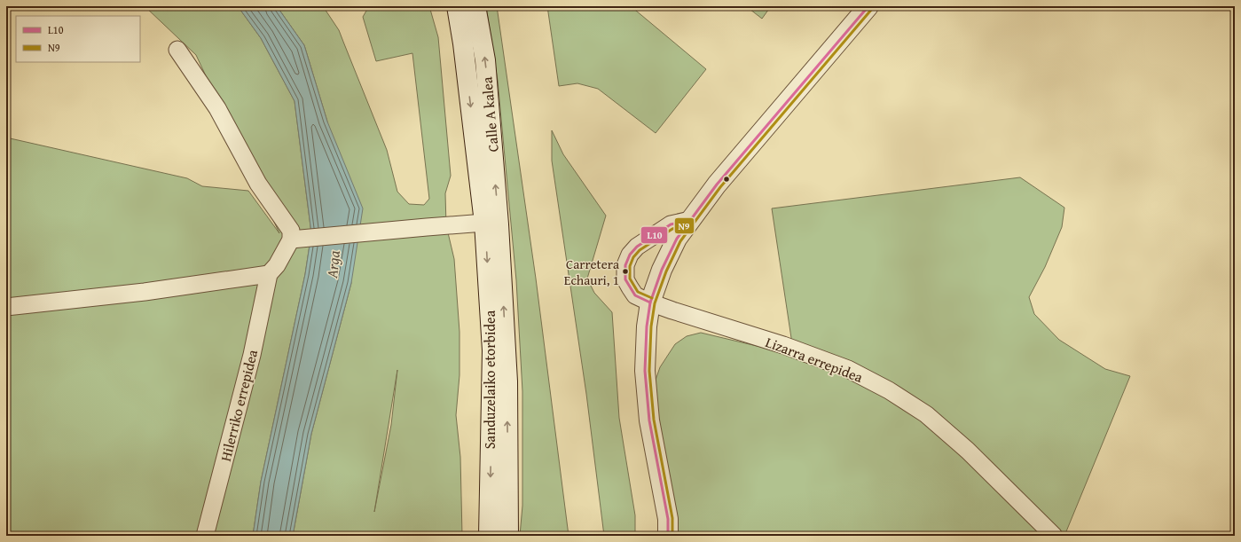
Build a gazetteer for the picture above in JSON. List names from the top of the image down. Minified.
{"streets":{"main road":["Calle A kalea","Sanduzelaiko etorbidea"],"street":["Lizarra errepidea","Hilerriko errepidea"]},"crossings":[["Calle A kalea","Sanduzelaiko etorbidea"]],"water":["Arga"],"places":["Carretera Echauri, 1"],"lines":["transit line L10","transit line N9"],"legend":["L10","N9"]}
